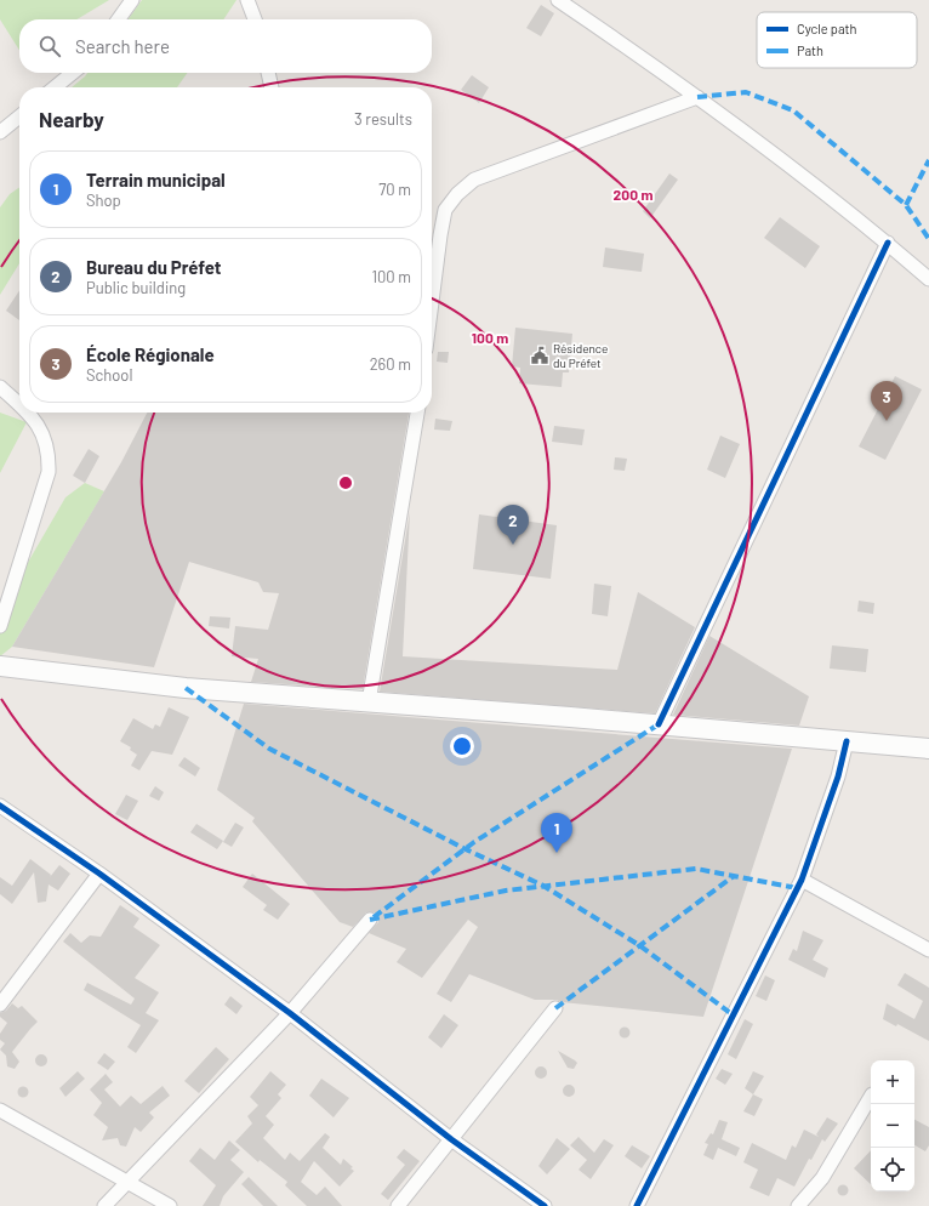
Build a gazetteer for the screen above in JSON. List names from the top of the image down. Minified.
{"places":{"public building":["Résidence du Préfet"]},"legend":["Cycle path","Path"],"page":{"search":"Search here","heading":["Nearby","3 results"],"list":[{"mark":"1","name":"Terrain municipal","note":"Shop","value":"70 m"},{"mark":"2","name":"Bureau du Préfet","note":"Public building","value":"100 m"},{"mark":"3","name":"École Régionale","note":"School","value":"260 m"}],"pins":["3","2","1"],"map_buttons":["+","−"]},"rings":["200 m","100 m"]}
